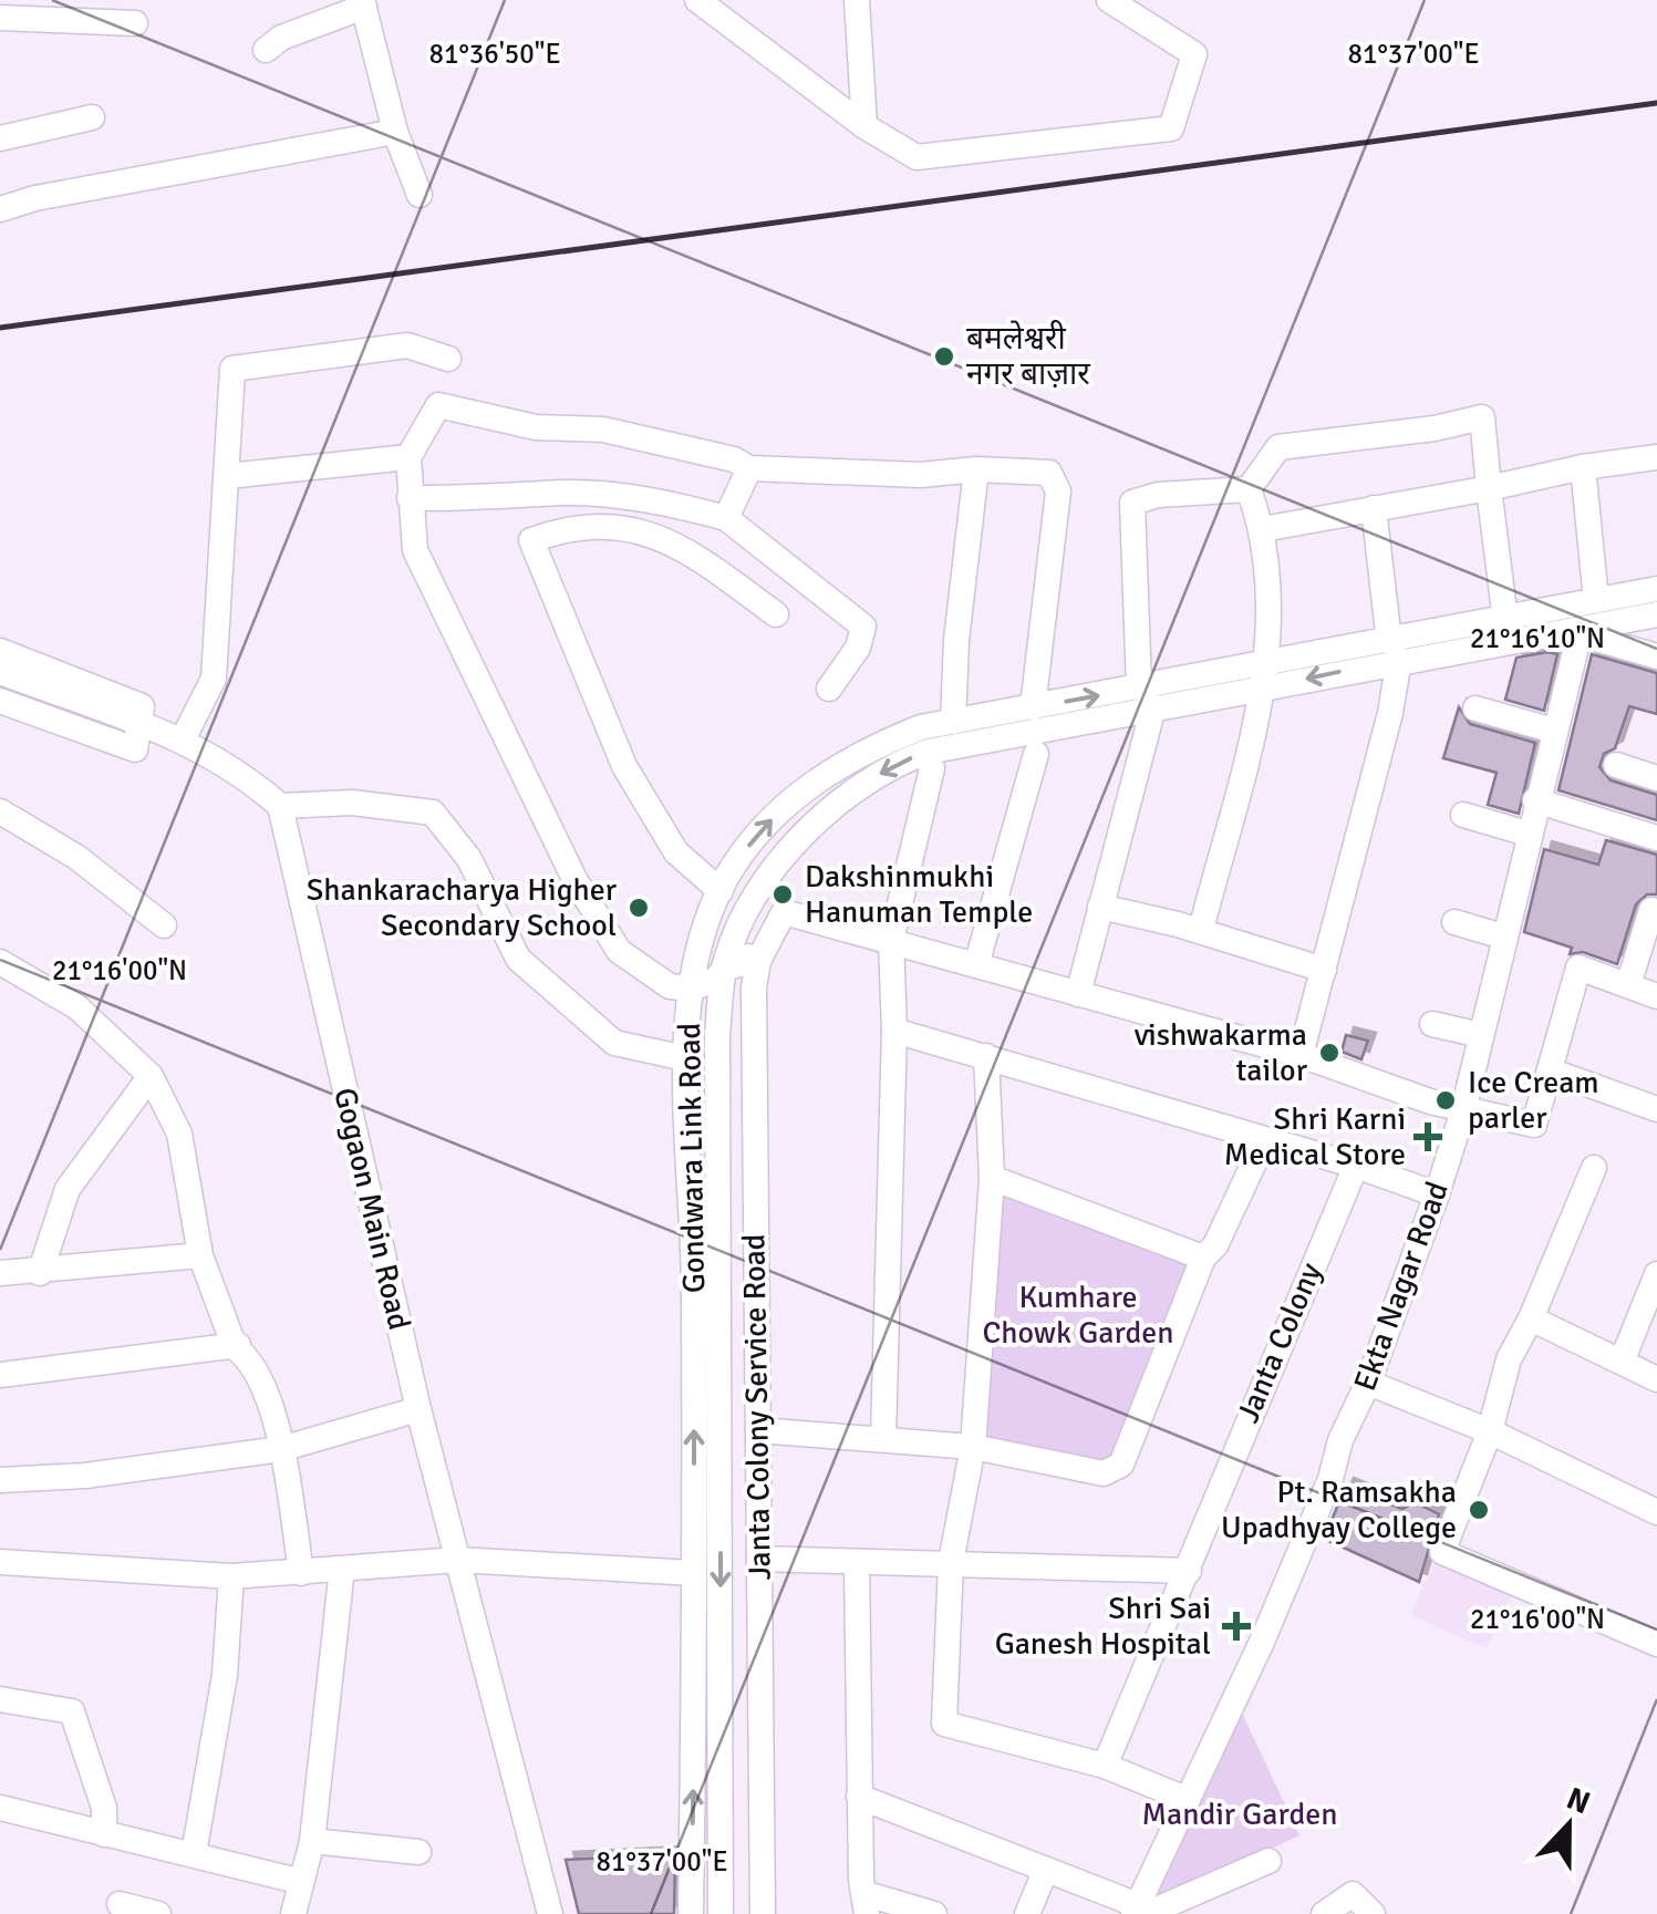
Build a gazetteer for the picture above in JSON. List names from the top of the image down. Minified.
{"streets":{"street":["Gondwara Link Road","Gogaon Main Road","Ekta Nagar Road","Janta Colony","Janta Colony Service Road"]},"parks":["Kumhare Chowk Garden","Mandir Garden"],"places":{"other":["बमलेश्वरी नगर बाज़ार","Dakshinmukhi Hanuman Temple","Shankaracharya Higher Secondary School","vishwakarma tailor","Ice Cream parler","Pt. Ramsakha Upadhyay College"],"health":["Shri Karni Medical Store","Shri Sai Ganesh Hospital"]},"north":"top","coordinates":["81°36'50\"E","81°37'00\"E","21°16'10\"N","21°16'00\"N"]}
